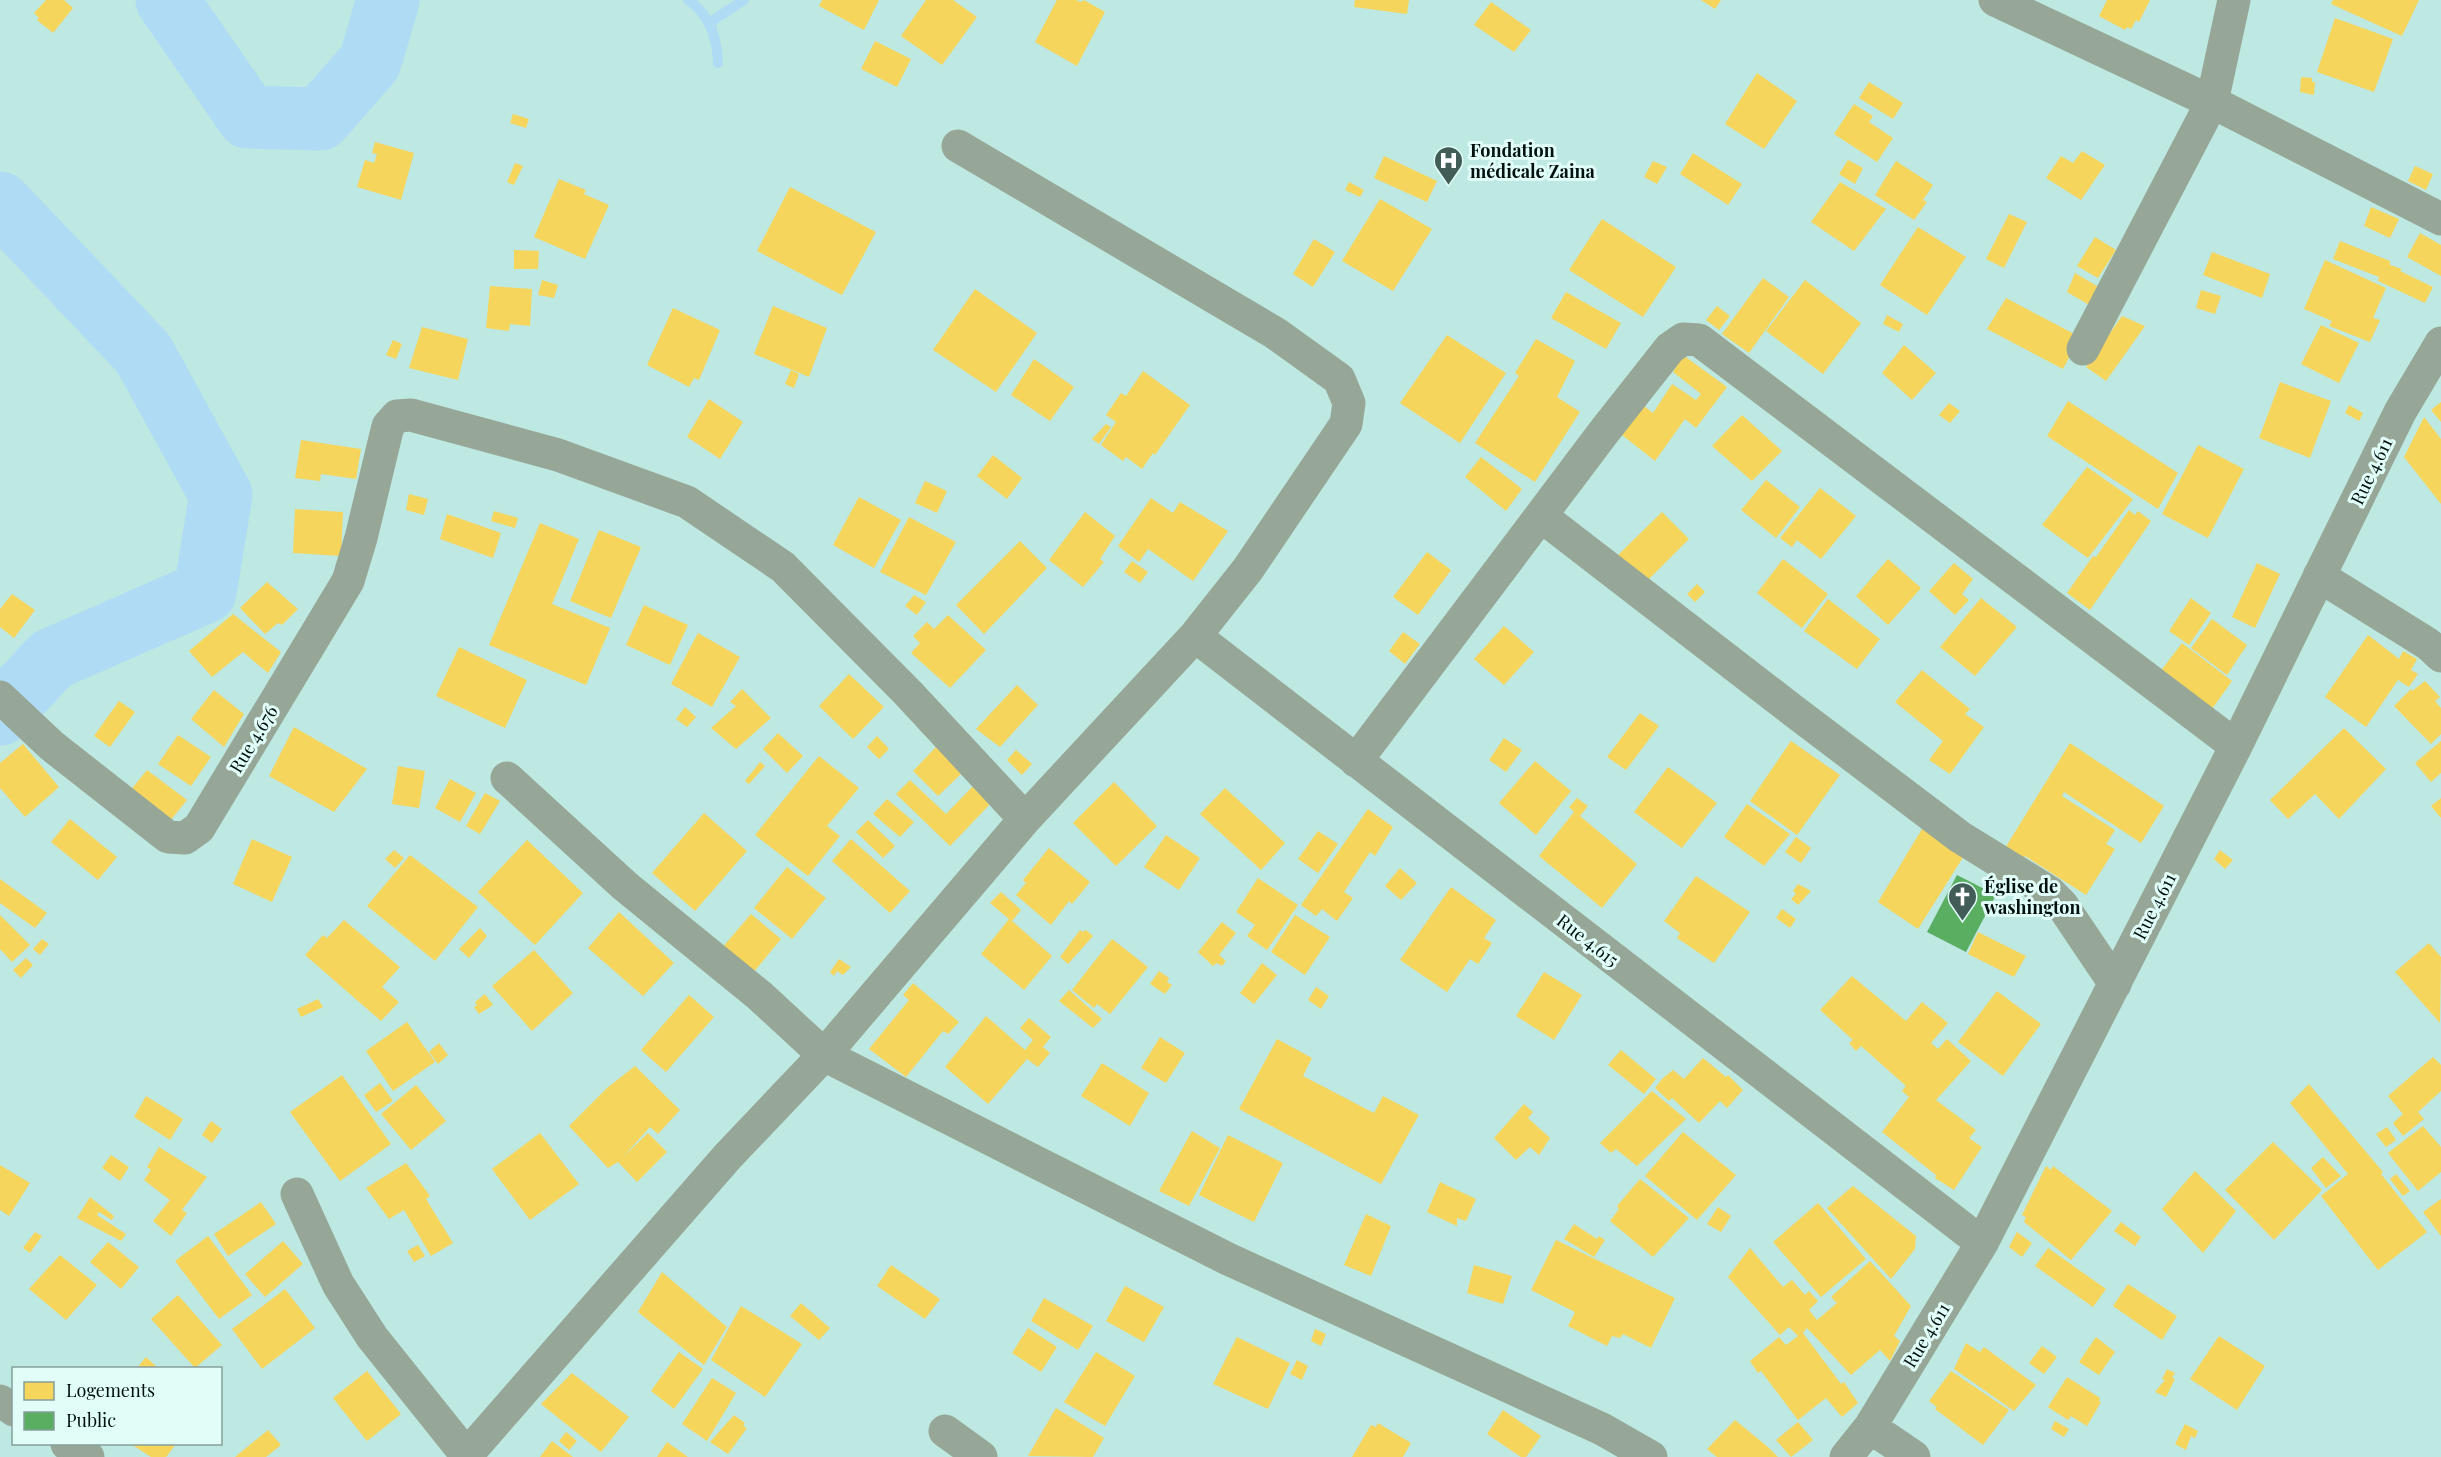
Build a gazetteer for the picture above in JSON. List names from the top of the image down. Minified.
{"streets":{"street":["Rue 4.611","Rue 4.676","Rue 4.615"]},"crossings":[["Rue 4.611","Rue 4.615"]],"places":{"hospital":["Fondation médicale Zaina"],"church":["Église de washington"]},"legend":["Logements","Public"]}
